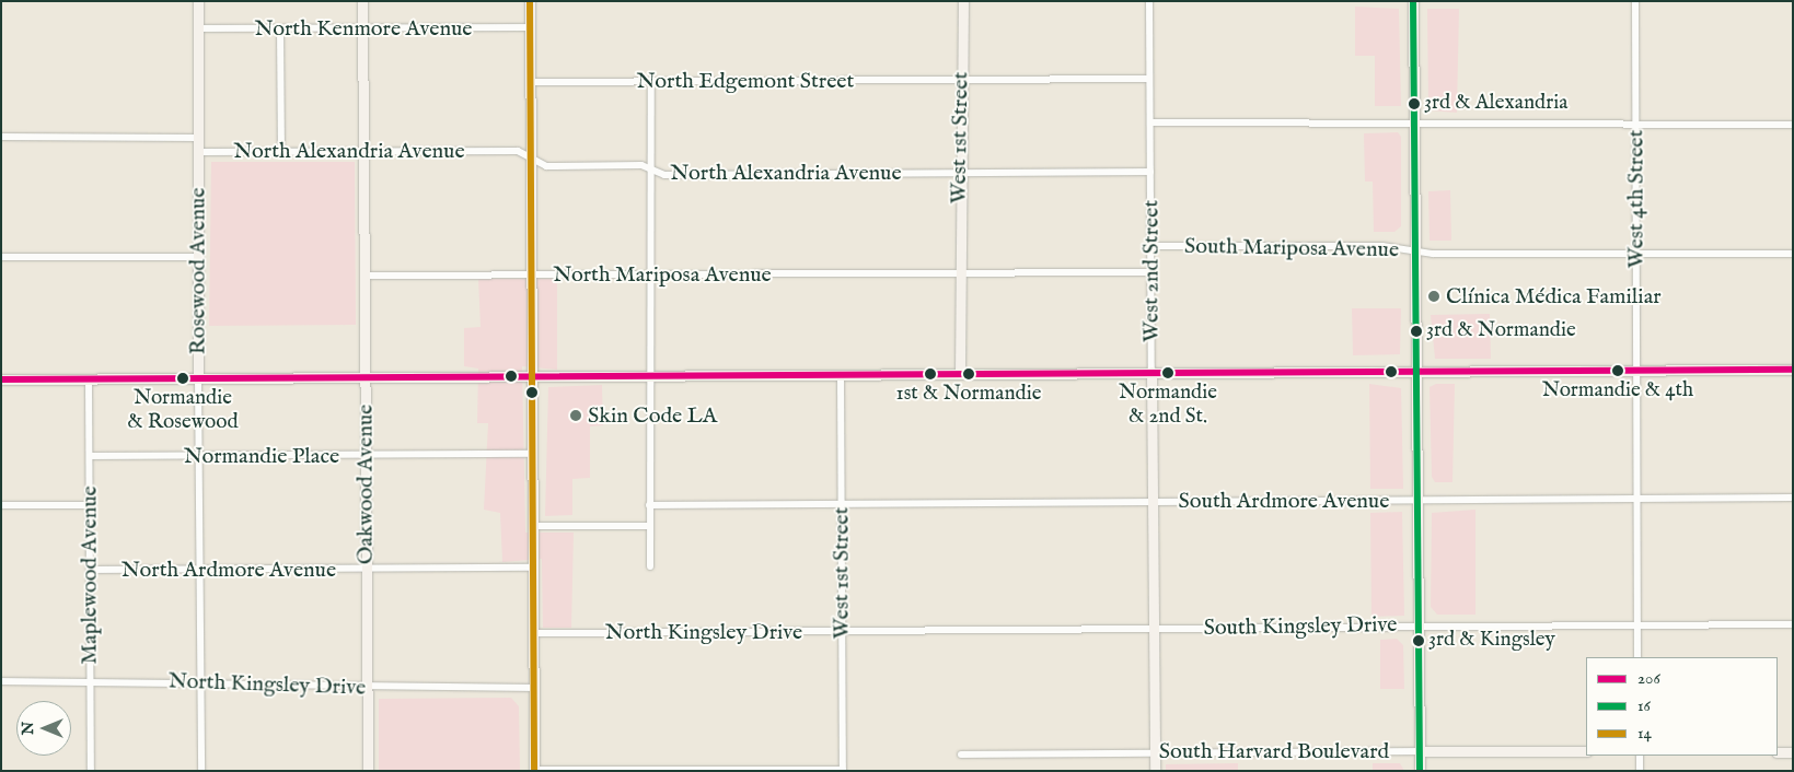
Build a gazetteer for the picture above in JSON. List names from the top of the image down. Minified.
{"streets":{"main road":["West 1st Street","Rosewood Avenue","West 2nd Street","Oakwood Avenue","South Harvard Boulevard"],"street":["North Kenmore Avenue","North Edgemont Street","North Alexandria Avenue","West 4th Street","South Mariposa Avenue","North Mariposa Avenue","Normandie Place","South Ardmore Avenue","North Ardmore Avenue","Maplewood Avenue","South Kingsley Drive","North Kingsley Drive"]},"crossings":[["North Kenmore Avenue","Rosewood Avenue"],["North Kenmore Avenue","Oakwood Avenue"],["North Edgemont Street","West 1st Street"],["North Edgemont Street","West 2nd Street"],["West 1st Street","North Alexandria Avenue"],["West 1st Street","North Mariposa Avenue"],["West 1st Street","South Ardmore Avenue"],["West 1st Street","South Kingsley Drive"],["West 1st Street","North Kingsley Drive"],["North Alexandria Avenue","Rosewood Avenue"],["North Alexandria Avenue","West 2nd Street"],["North Alexandria Avenue","Oakwood Avenue"],["West 4th Street","South Mariposa Avenue"],["West 4th Street","South Ardmore Avenue"],["West 4th Street","South Kingsley Drive"],["South Mariposa Avenue","West 2nd Street"],["Rosewood Avenue","Normandie Place"],["Rosewood Avenue","North Ardmore Avenue"],["Rosewood Avenue","North Kingsley Drive"],["West 2nd Street","South Ardmore Avenue"],["West 2nd Street","South Kingsley Drive"],["West 2nd Street","South Harvard Boulevard"],["North Mariposa Avenue","Oakwood Avenue"],["Normandie Place","Oakwood Avenue"],["Normandie Place","Maplewood Avenue"],["Oakwood Avenue","North Ardmore Avenue"],["Oakwood Avenue","North Kingsley Drive"],["North Ardmore Avenue","Maplewood Avenue"],["Maplewood Avenue","North Kingsley Drive"],["South Kingsley Drive","North Kingsley Drive"]],"places":["3rd & Alexandria","Clínica Médica Familiar","3rd & Normandie","Normandie & 4th","Normandie & 2nd St.","1st & Normandie","Normandie & Rosewood","Skin Code LA","3rd & Kingsley"],"lines":["transit line 16","transit line 14","transit line 206"],"legend":["206","16","14"],"north":"left"}
